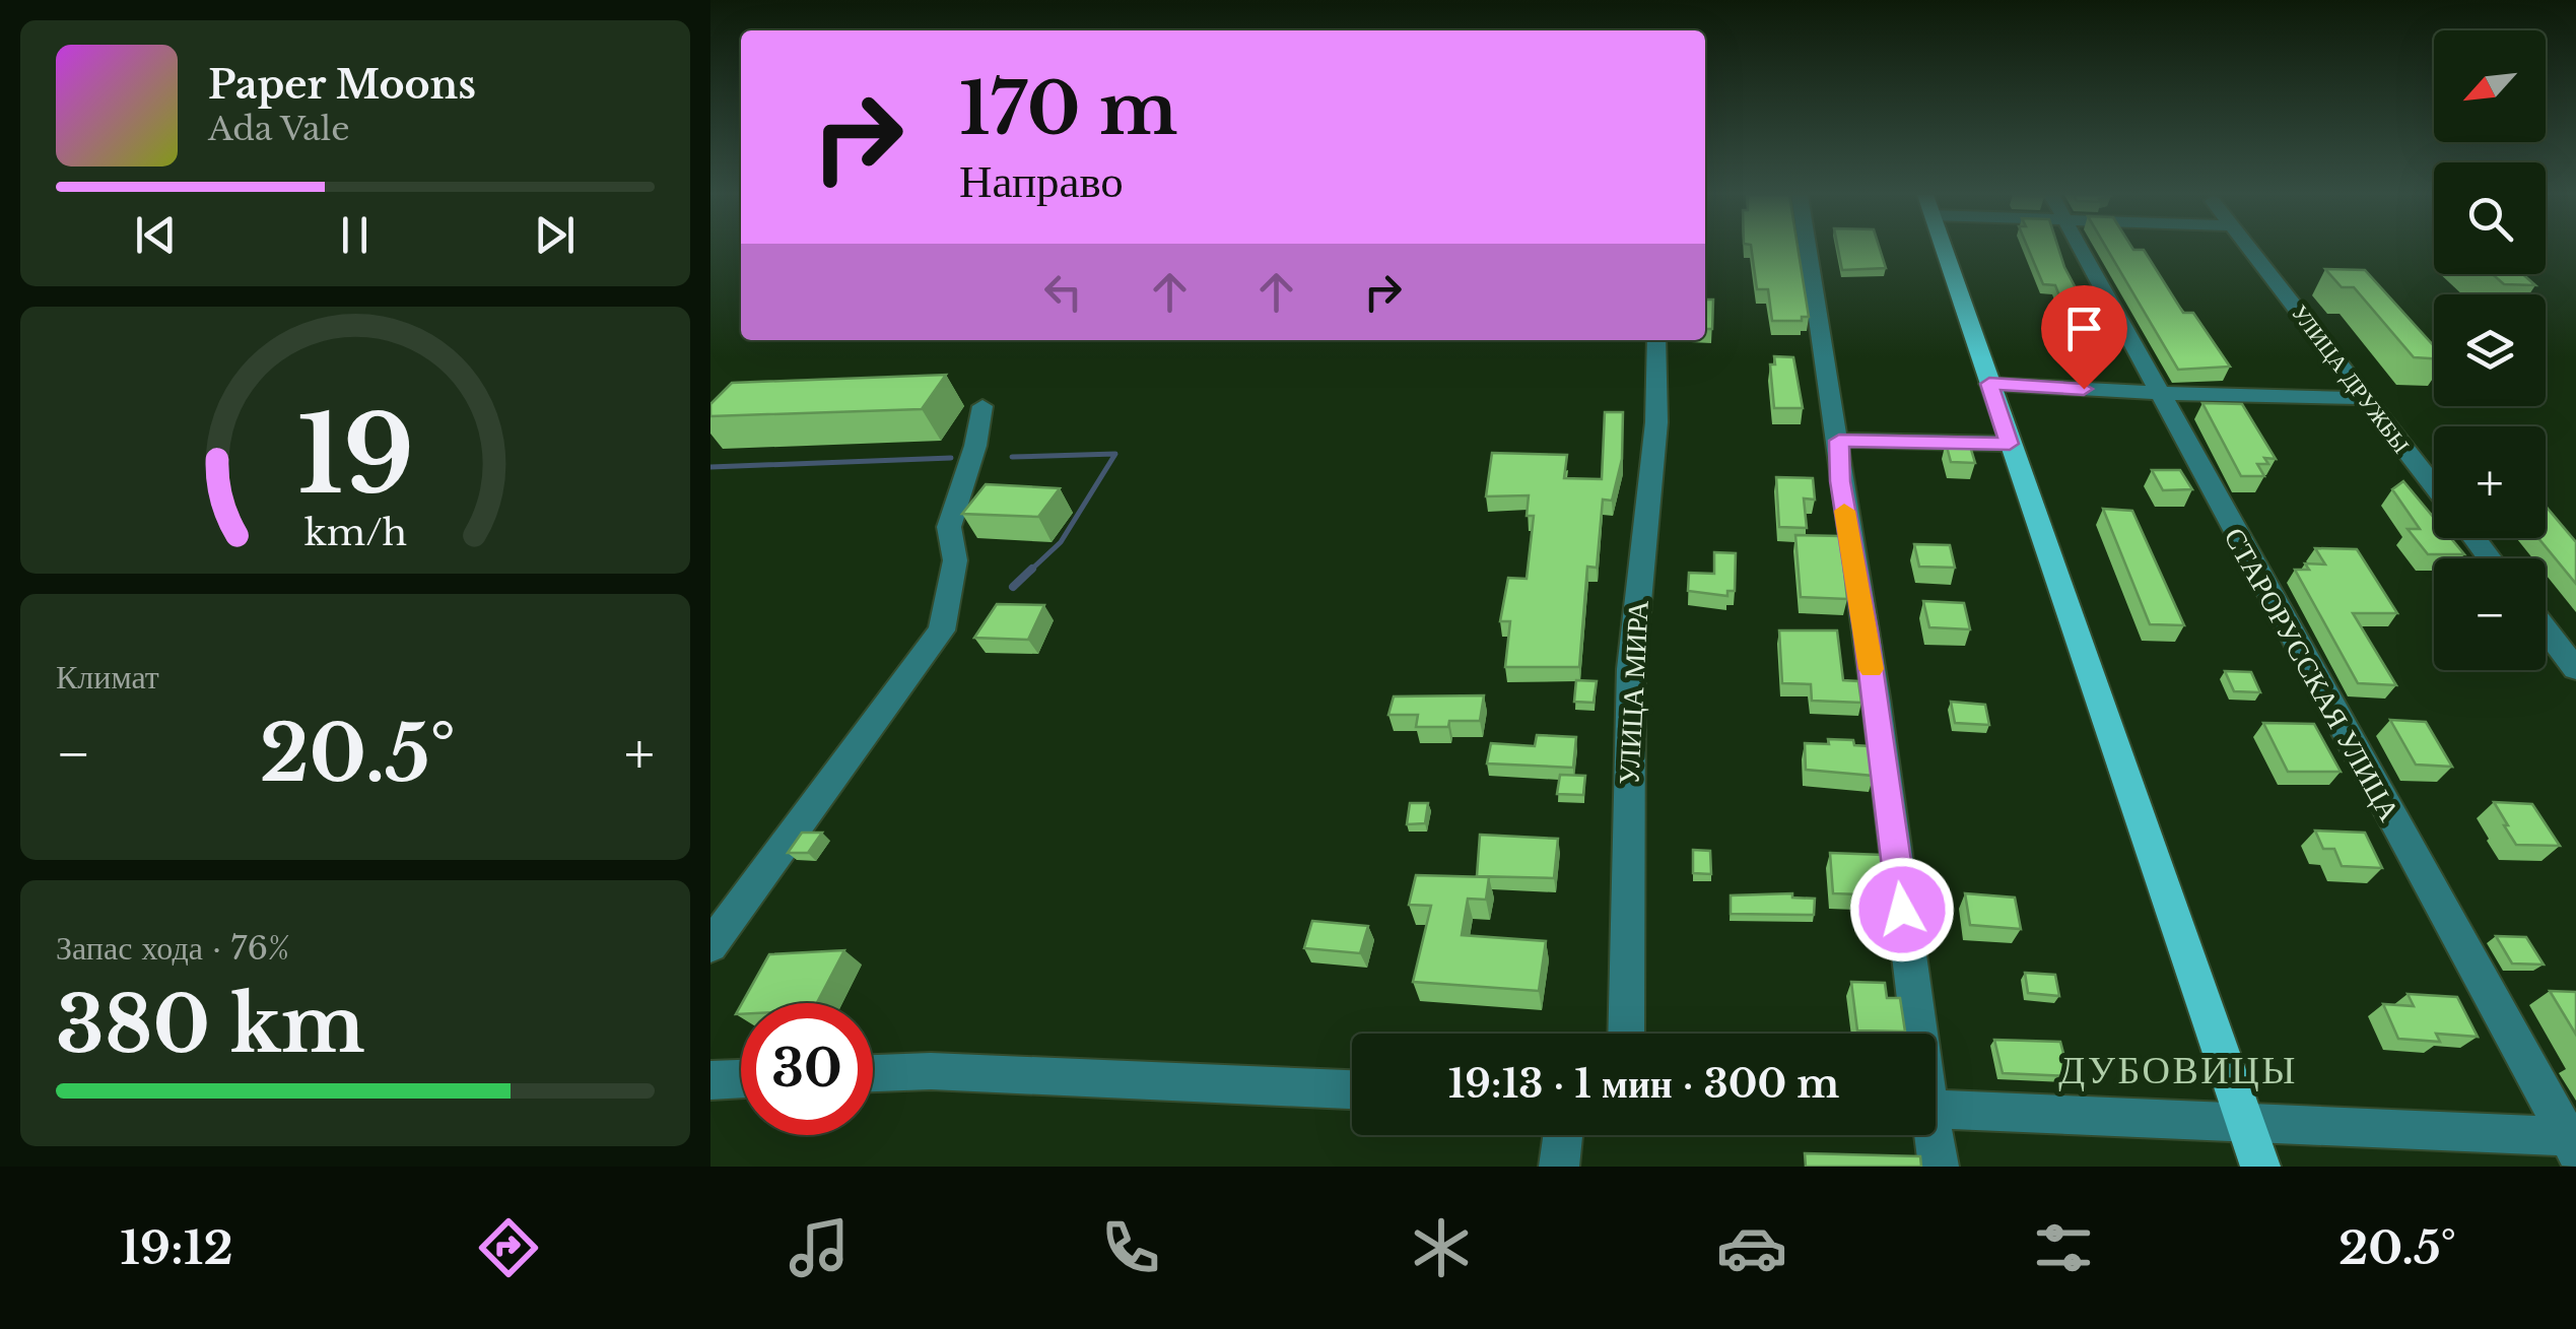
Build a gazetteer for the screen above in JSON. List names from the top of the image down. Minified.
{"streets":{"street":["УЛИЦА ДРУЖБЫ","СТАРОРУССКАЯ УЛИЦА","УЛИЦА МИРА"]},"districts":["ДУБОВИЦЫ"],"north":"bottom left","page":{"map_buttons":["+","−"],"turn":["170 m","Направо"],"song":["Paper Moons","Ada Vale"],"tile":["Климат",["Запас хода · 76%","380 km"]],"heat":["−","20.5°","+"],"limit":"30","trip":"19:13 · 1 мин · 300 m","tabs":["19:12","20.5°"],"gauge":["19","km/h"]}}
